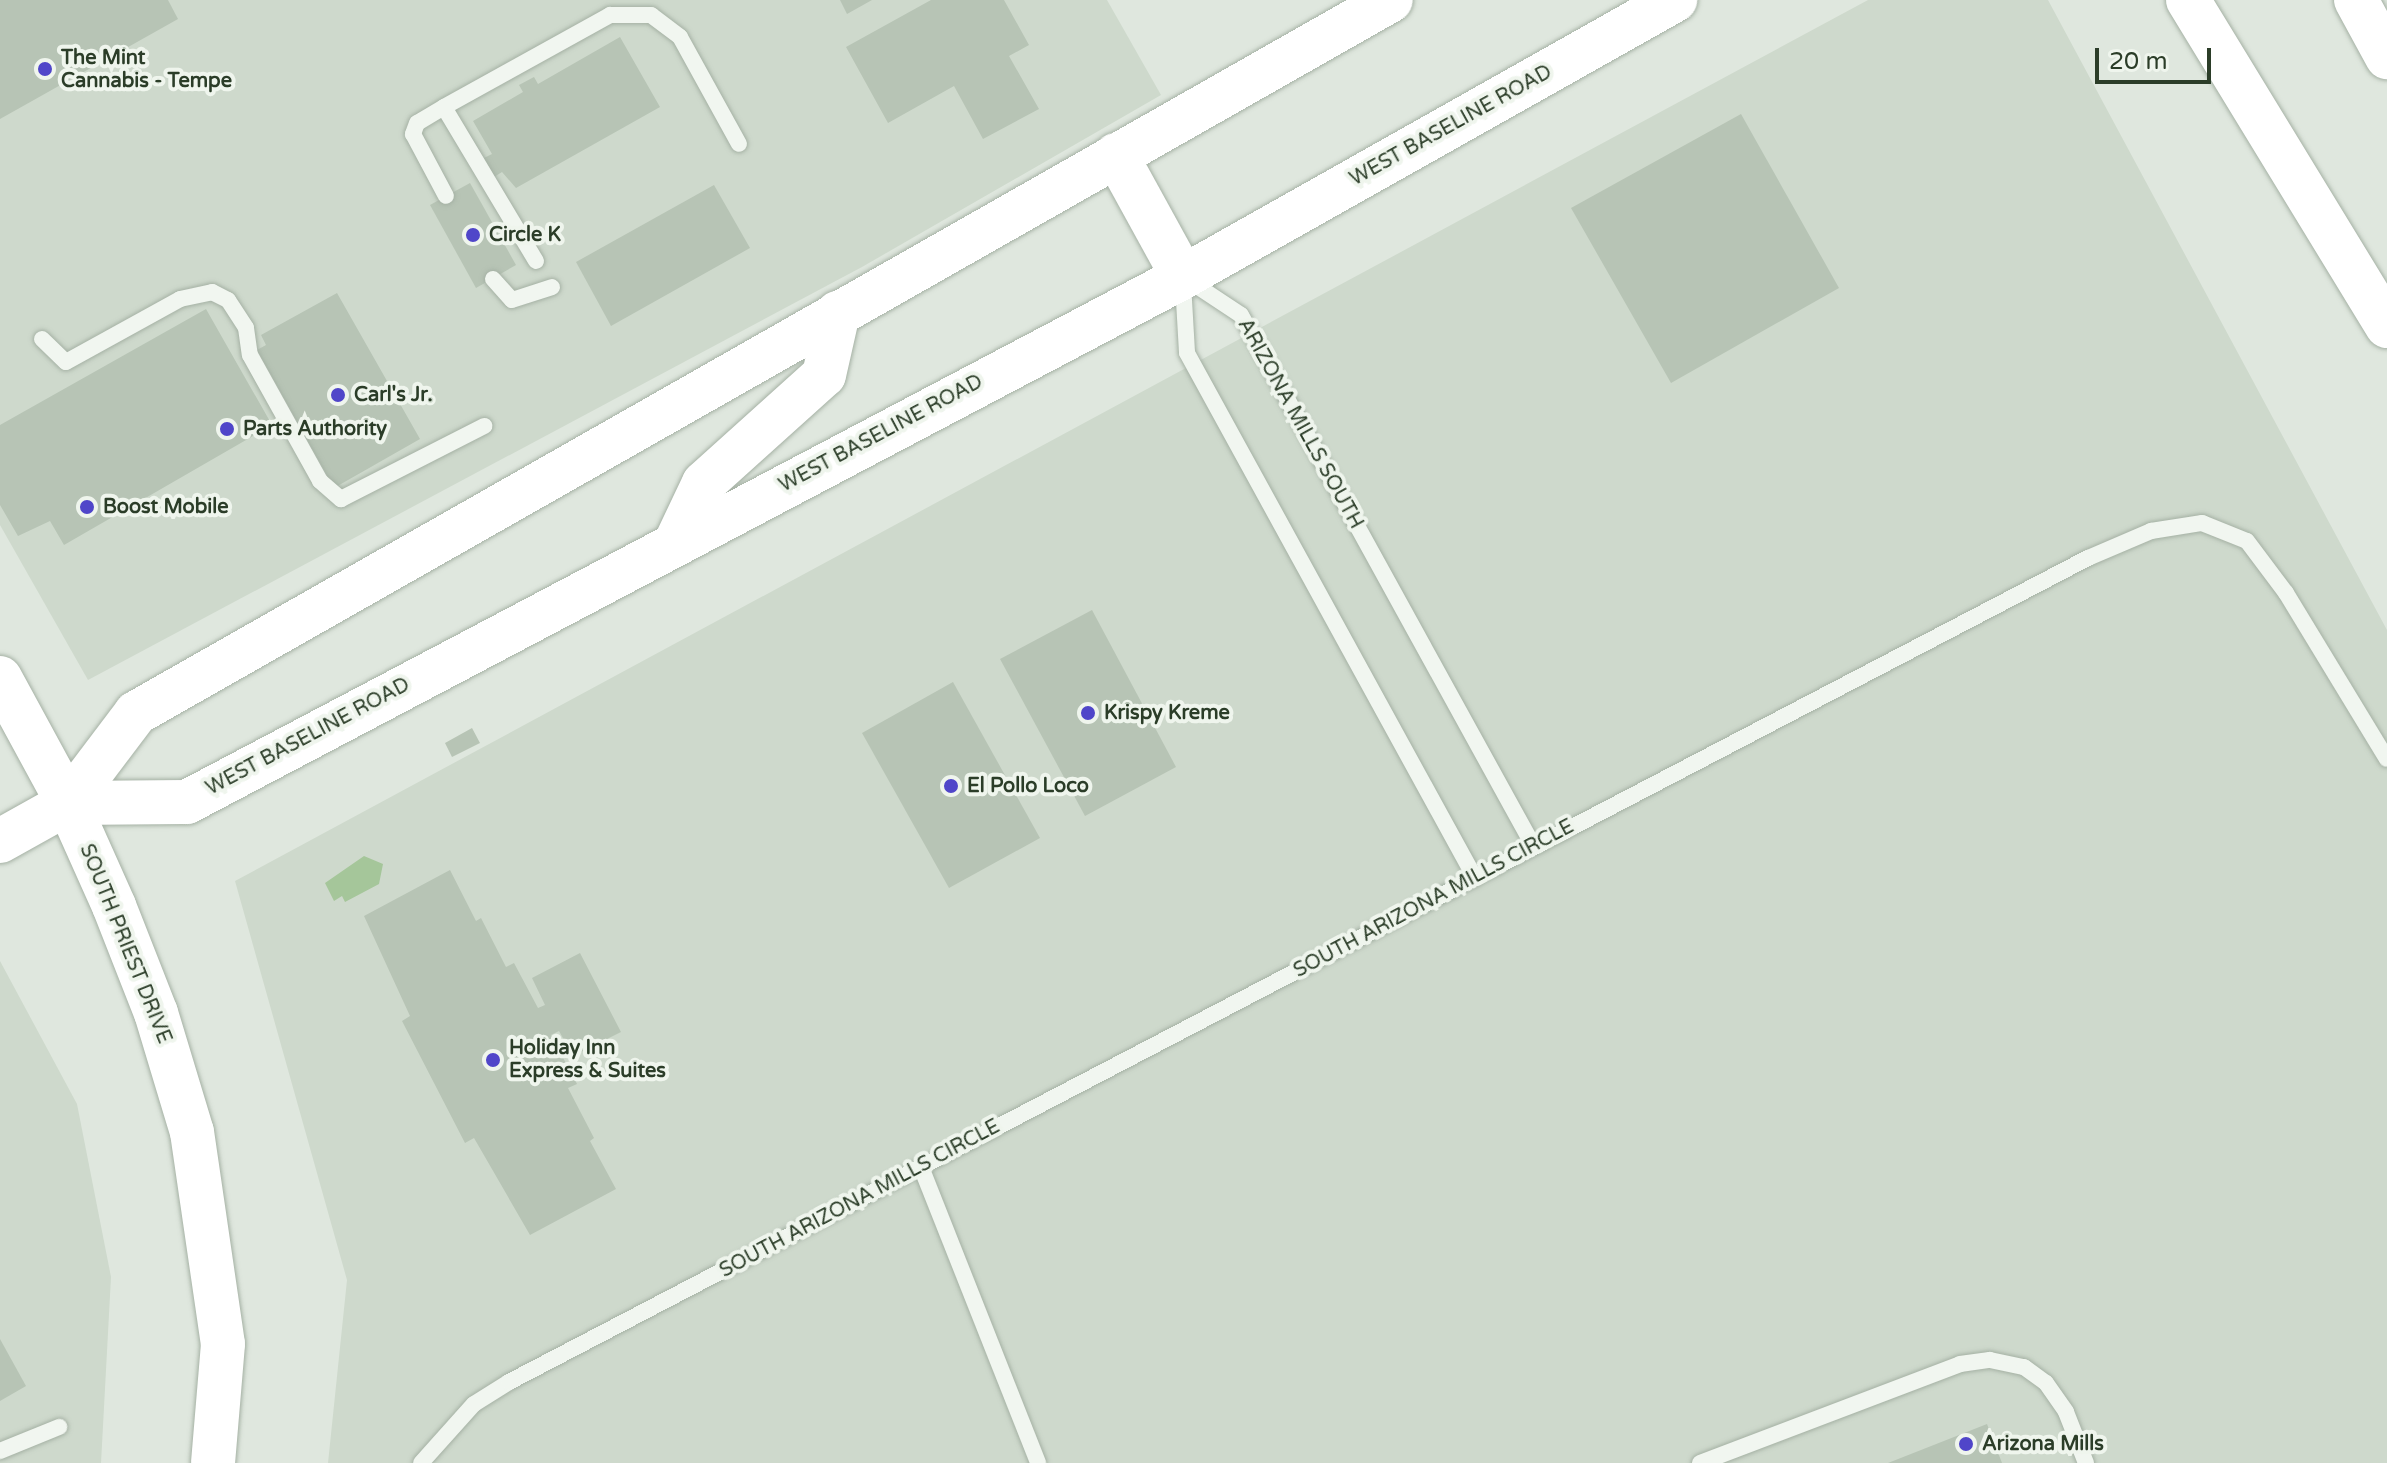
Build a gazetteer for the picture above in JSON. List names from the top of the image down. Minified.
{"streets":{"main road":["WEST BASELINE ROAD","SOUTH PRIEST DRIVE"],"lane":["ARIZONA MILLS SOUTH","SOUTH ARIZONA MILLS CIRCLE"]},"crossings":[["WEST BASELINE ROAD","ARIZONA MILLS SOUTH"],["WEST BASELINE ROAD","SOUTH PRIEST DRIVE"],["ARIZONA MILLS SOUTH","SOUTH ARIZONA MILLS CIRCLE"]],"places":["The Mint Cannabis - Tempe","Circle K","Carl's Jr.","Parts Authority","Boost Mobile","Krispy Kreme","El Pollo Loco","Holiday Inn Express & Suites","Arizona Mills"],"scale_bar":"20 m"}
